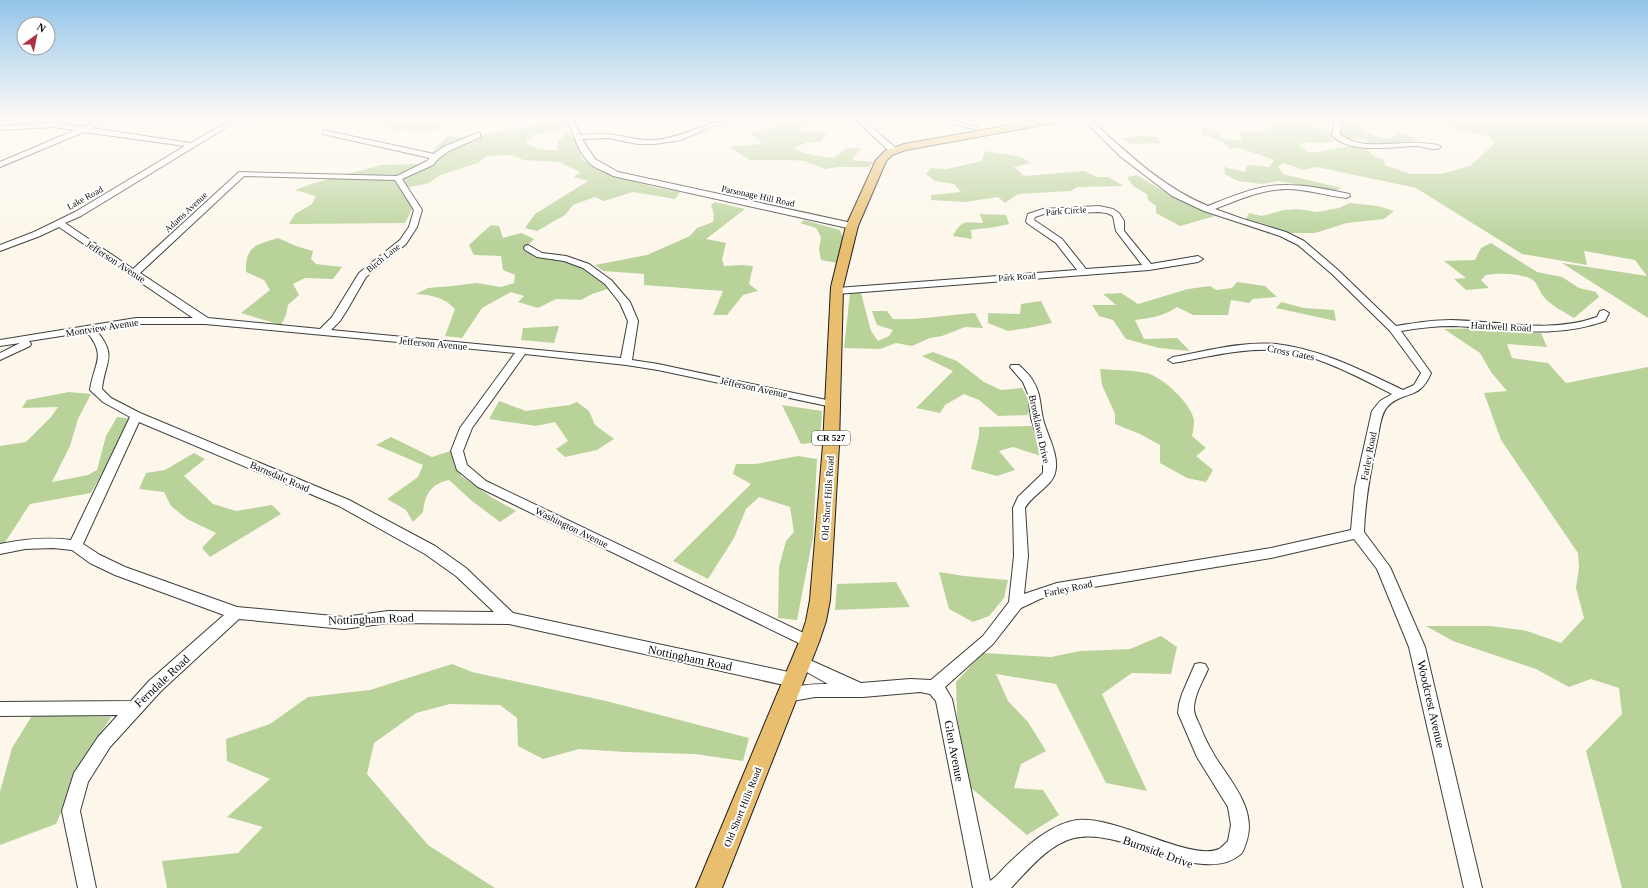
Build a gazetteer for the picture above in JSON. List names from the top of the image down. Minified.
{"streets":{"main road":["CR 527","Old Short Hills Road"],"street":["Parsonage Hill Road","Lake Road","Park Circle","Adams Avenue","Birch Lane","Jefferson Avenue","Park Road","Hardwell Road","Montview Avenue","Cross Gates","Brooklawn Drive","Farley Road","Barnsdale Road","Washington Avenue","Nottingham Road","Ferndale Road","Woodcrest Avenue","Glen Avenue","Burnside Drive"]},"crossings":[["Parsonage Hill Road","Old Short Hills Road"],["Lake Road","Jefferson Avenue"],["Park Circle","Park Road"],["Adams Avenue","Birch Lane"],["Adams Avenue","Jefferson Avenue"],["Birch Lane","Jefferson Avenue"],["Jefferson Avenue","Montview Avenue"],["Jefferson Avenue","Old Short Hills Road"],["Jefferson Avenue","Washington Avenue"],["Park Road","Old Short Hills Road"],["Hardwell Road","Farley Road"],["Montview Avenue","Barnsdale Road"],["Cross Gates","Farley Road"],["Brooklawn Drive","Farley Road"],["Farley Road","Woodcrest Avenue"],["Farley Road","Glen Avenue"],["Barnsdale Road","Nottingham Road"],["Old Short Hills Road","Washington Avenue"],["Old Short Hills Road","Nottingham Road"],["Nottingham Road","Ferndale Road"]],"north":"top right"}
